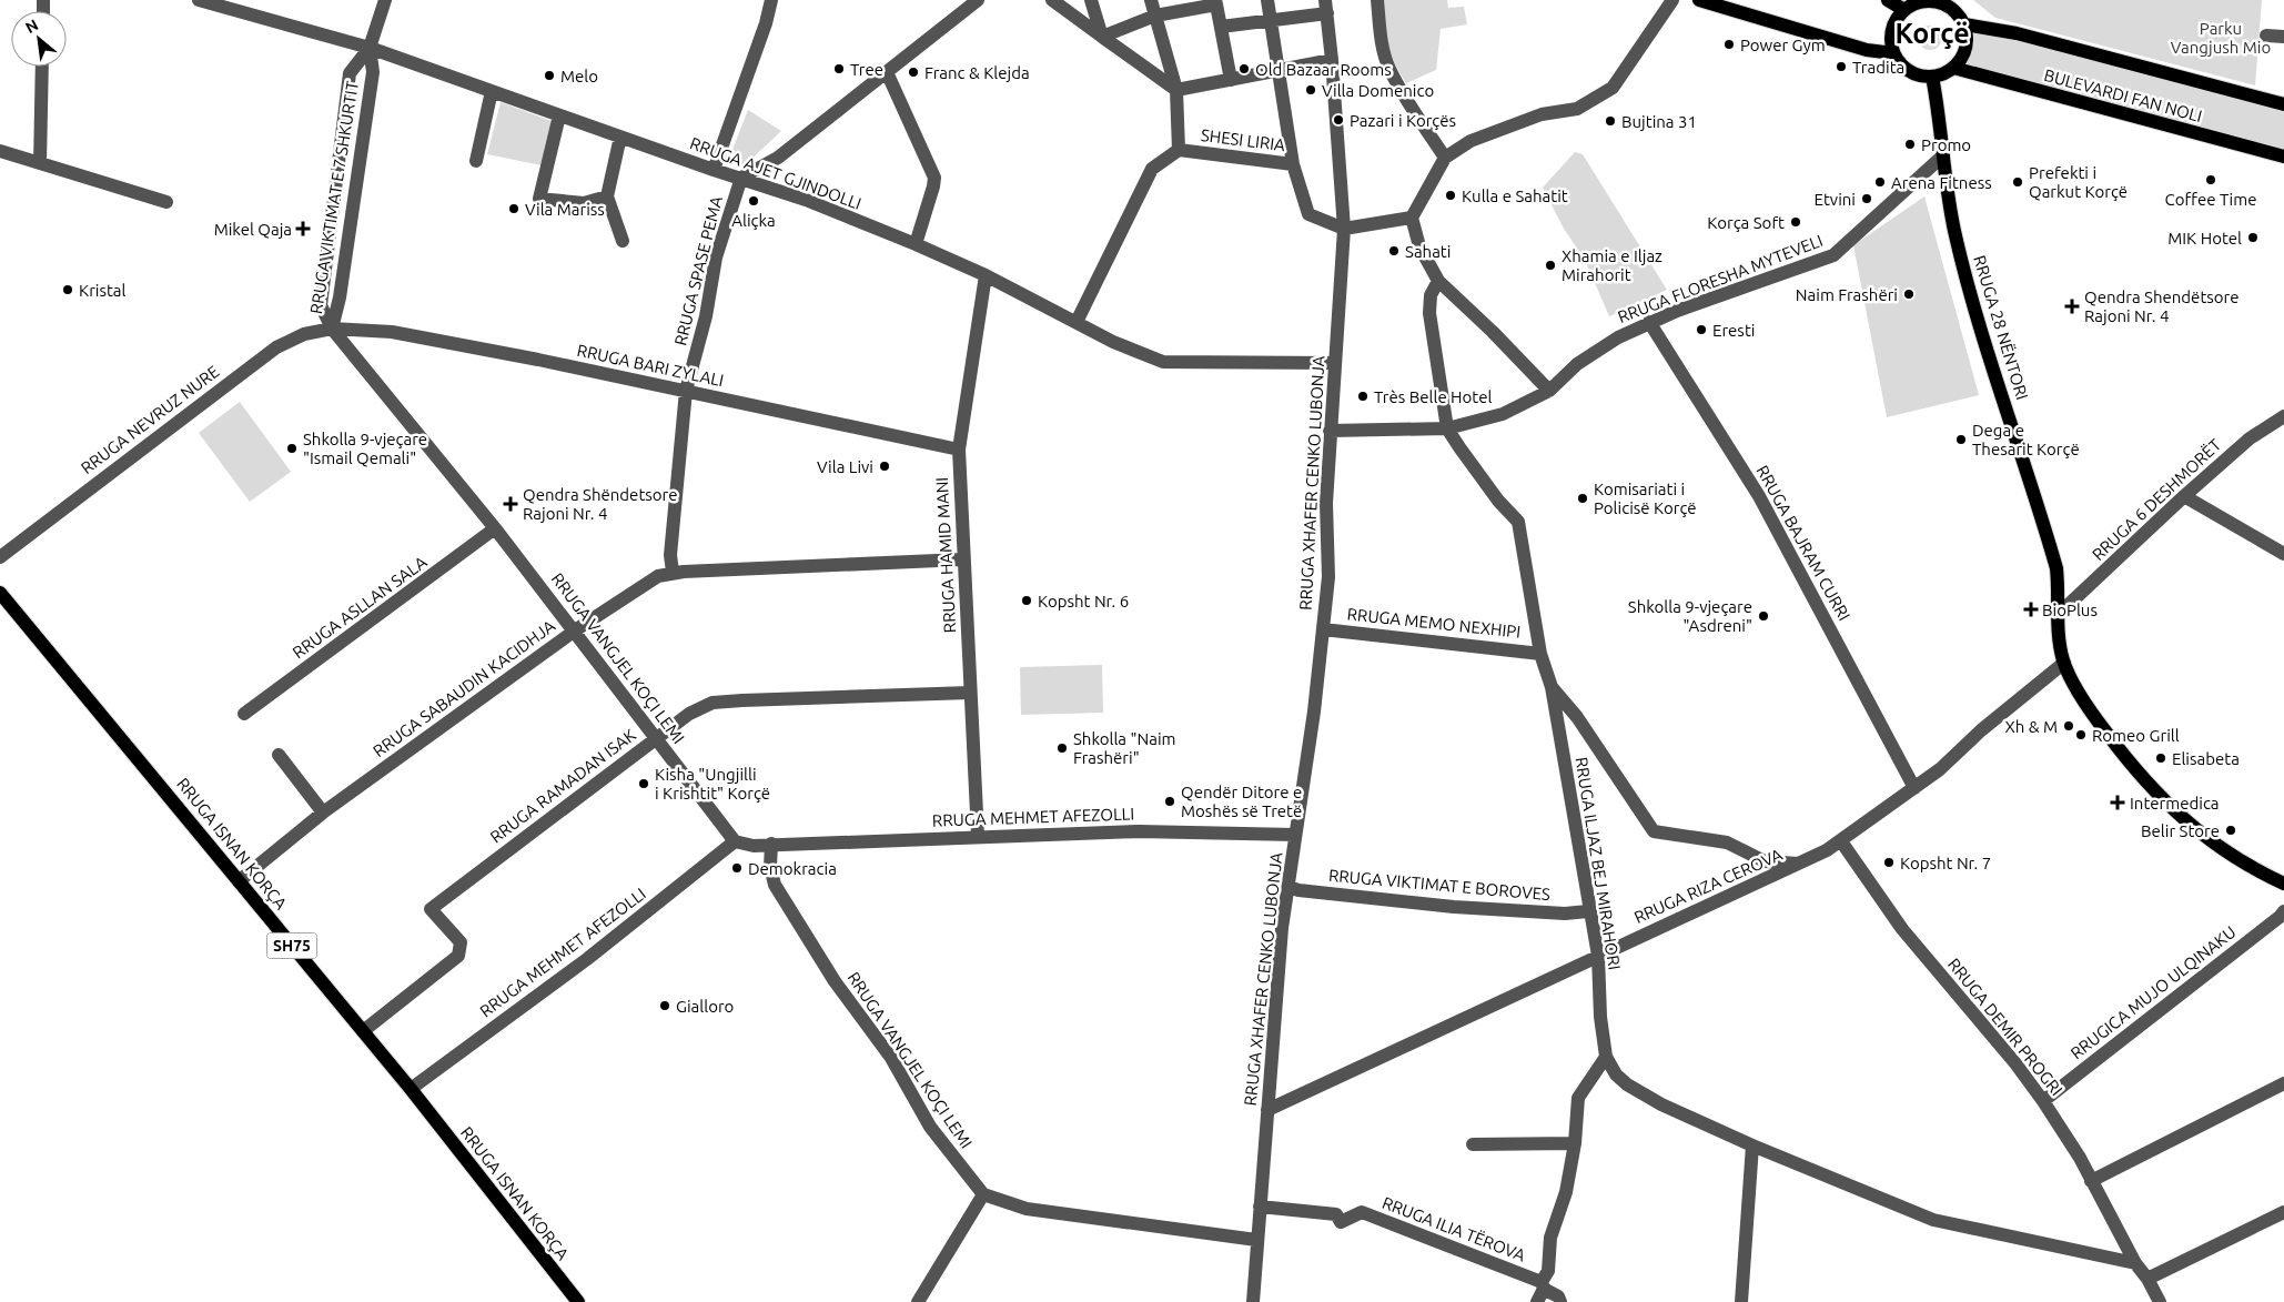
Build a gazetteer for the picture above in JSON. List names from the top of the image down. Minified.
{"streets":{"main road":["BULEVARDI FAN NOLI","RRUGA 28 NËNTORI","RRUGA ISNAN KORÇA","SH75"],"street":["SHESI LIRIA","RRUGA AJET GJINDOLLI","RRUGA VIKTIMAT E 7 SHKURTIT","RRUGA SPASE PEMA","RRUGA FLORESHA MYTEVELI","RRUGA BARI ZYLALI","RRUGA NEVRUZ NURE","RRUGA XHAFER CENKO LUBONJA","RRUGA 6 DESHMORËT","RRUGA BAJRAM CURRI","RRUGA HAMID MANI","RRUGA ASLLAN SALA","RRUGA MEMO NEXHIPI","RRUGA VANGJEL KOÇI LEMI","RRUGA SABAUDIN KACIDHJA","RRUGA RAMADAN ISAK","RRUGA MEHMET AFEZOLLI","RRUGA ILJAZ BEJ MIRAHORI","RRUGA VIKTIMAT E BOROVES","RRUGA RIZA CEROVA","RRUGICA MUJO ULQINAKU","RRUGA DEMIR PROGRI","RRUGA ILIA TËROVA"]},"crossings":[["BULEVARDI FAN NOLI","RRUGA 28 NËNTORI"],["RRUGA AJET GJINDOLLI","RRUGA VIKTIMAT E 7 SHKURTIT"],["RRUGA AJET GJINDOLLI","RRUGA SPASE PEMA"],["RRUGA AJET GJINDOLLI","RRUGA XHAFER CENKO LUBONJA"],["RRUGA AJET GJINDOLLI","RRUGA HAMID MANI"],["RRUGA VIKTIMAT E 7 SHKURTIT","RRUGA BARI ZYLALI"],["RRUGA VIKTIMAT E 7 SHKURTIT","RRUGA NEVRUZ NURE"],["RRUGA VIKTIMAT E 7 SHKURTIT","RRUGA VANGJEL KOÇI LEMI"],["RRUGA SPASE PEMA","RRUGA BARI ZYLALI"],["RRUGA SPASE PEMA","RRUGA SABAUDIN KACIDHJA"],["RRUGA FLORESHA MYTEVELI","RRUGA 28 NËNTORI"],["RRUGA FLORESHA MYTEVELI","RRUGA XHAFER CENKO LUBONJA"],["RRUGA FLORESHA MYTEVELI","RRUGA BAJRAM CURRI"],["RRUGA FLORESHA MYTEVELI","RRUGA ILJAZ BEJ MIRAHORI"],["RRUGA 28 NËNTORI","RRUGA 6 DESHMORËT"],["RRUGA 28 NËNTORI","RRUGA RIZA CEROVA"],["RRUGA BARI ZYLALI","RRUGA NEVRUZ NURE"],["RRUGA BARI ZYLALI","RRUGA HAMID MANI"],["RRUGA BARI ZYLALI","RRUGA VANGJEL KOÇI LEMI"],["RRUGA NEVRUZ NURE","RRUGA VANGJEL KOÇI LEMI"],["RRUGA XHAFER CENKO LUBONJA","RRUGA MEMO NEXHIPI"],["RRUGA XHAFER CENKO LUBONJA","RRUGA MEHMET AFEZOLLI"],["RRUGA XHAFER CENKO LUBONJA","RRUGA VIKTIMAT E BOROVES"],["RRUGA XHAFER CENKO LUBONJA","RRUGA RIZA CEROVA"],["RRUGA XHAFER CENKO LUBONJA","RRUGA ILIA TËROVA"],["RRUGA BAJRAM CURRI","RRUGA RIZA CEROVA"],["RRUGA HAMID MANI","RRUGA SABAUDIN KACIDHJA"],["RRUGA HAMID MANI","RRUGA RAMADAN ISAK"],["RRUGA HAMID MANI","RRUGA MEHMET AFEZOLLI"],["RRUGA ASLLAN SALA","RRUGA VANGJEL KOÇI LEMI"],["RRUGA MEMO NEXHIPI","RRUGA ILJAZ BEJ MIRAHORI"],["RRUGA VANGJEL KOÇI LEMI","RRUGA SABAUDIN KACIDHJA"],["RRUGA VANGJEL KOÇI LEMI","RRUGA RAMADAN ISAK"],["RRUGA VANGJEL KOÇI LEMI","RRUGA MEHMET AFEZOLLI"],["RRUGA SABAUDIN KACIDHJA","RRUGA ISNAN KORÇA"],["RRUGA RAMADAN ISAK","RRUGA ISNAN KORÇA"],["RRUGA MEHMET AFEZOLLI","RRUGA ISNAN KORÇA"],["RRUGA ILJAZ BEJ MIRAHORI","RRUGA VIKTIMAT E BOROVES"],["RRUGA ILJAZ BEJ MIRAHORI","RRUGA RIZA CEROVA"],["RRUGA ILJAZ BEJ MIRAHORI","RRUGA DEMIR PROGRI"],["RRUGA RIZA CEROVA","RRUGA DEMIR PROGRI"],["RRUGICA MUJO ULQINAKU","RRUGA DEMIR PROGRI"]],"districts":["Korçë"],"parks":["Parku Vangjush Mio"],"places":{"other":["Power Gym","Tradita","Tree","Old Bazaar Rooms","Franc & Klejda","Melo","Villa Domenico","Pazari i Korçës","Bujtina 31","Promo","Coffee Time","Arena Fitness","Prefekti i Qarkut Korçë","Kulla e Sahatit","Etvini","Aliçka","Vila Mariss","Korça Soft","MIK Hotel","Sahati","Xhamia e Iljaz Mirahorit","Kristal","Naim Frashëri","Eresti","Très Belle Hotel","Dega e Thesarit Korçë","Shkolla 9-vjeçare \"Ismail Qemali\"","Vila Livi","Komisariati i Policisë Korçë","Kopsht Nr. 6","Shkolla 9-vjeçare \"Asdreni\"","Xh & M","Romeo Grill","Shkolla \"Naim Frashëri\"","Elisabeta","Kisha \"Ungjilli i Krishtit\" Korçë","Qendër Ditore e Moshës së Tretë","Belir Store","Kopsht Nr. 7","Demokracia","Gialloro"],"health":["Mikel Qaja","Qendra Shendëtsore Rajoni Nr. 4","Qendra Shëndetsore Rajoni Nr. 4","BioPlus","Intermedica"]},"north":"top left"}
